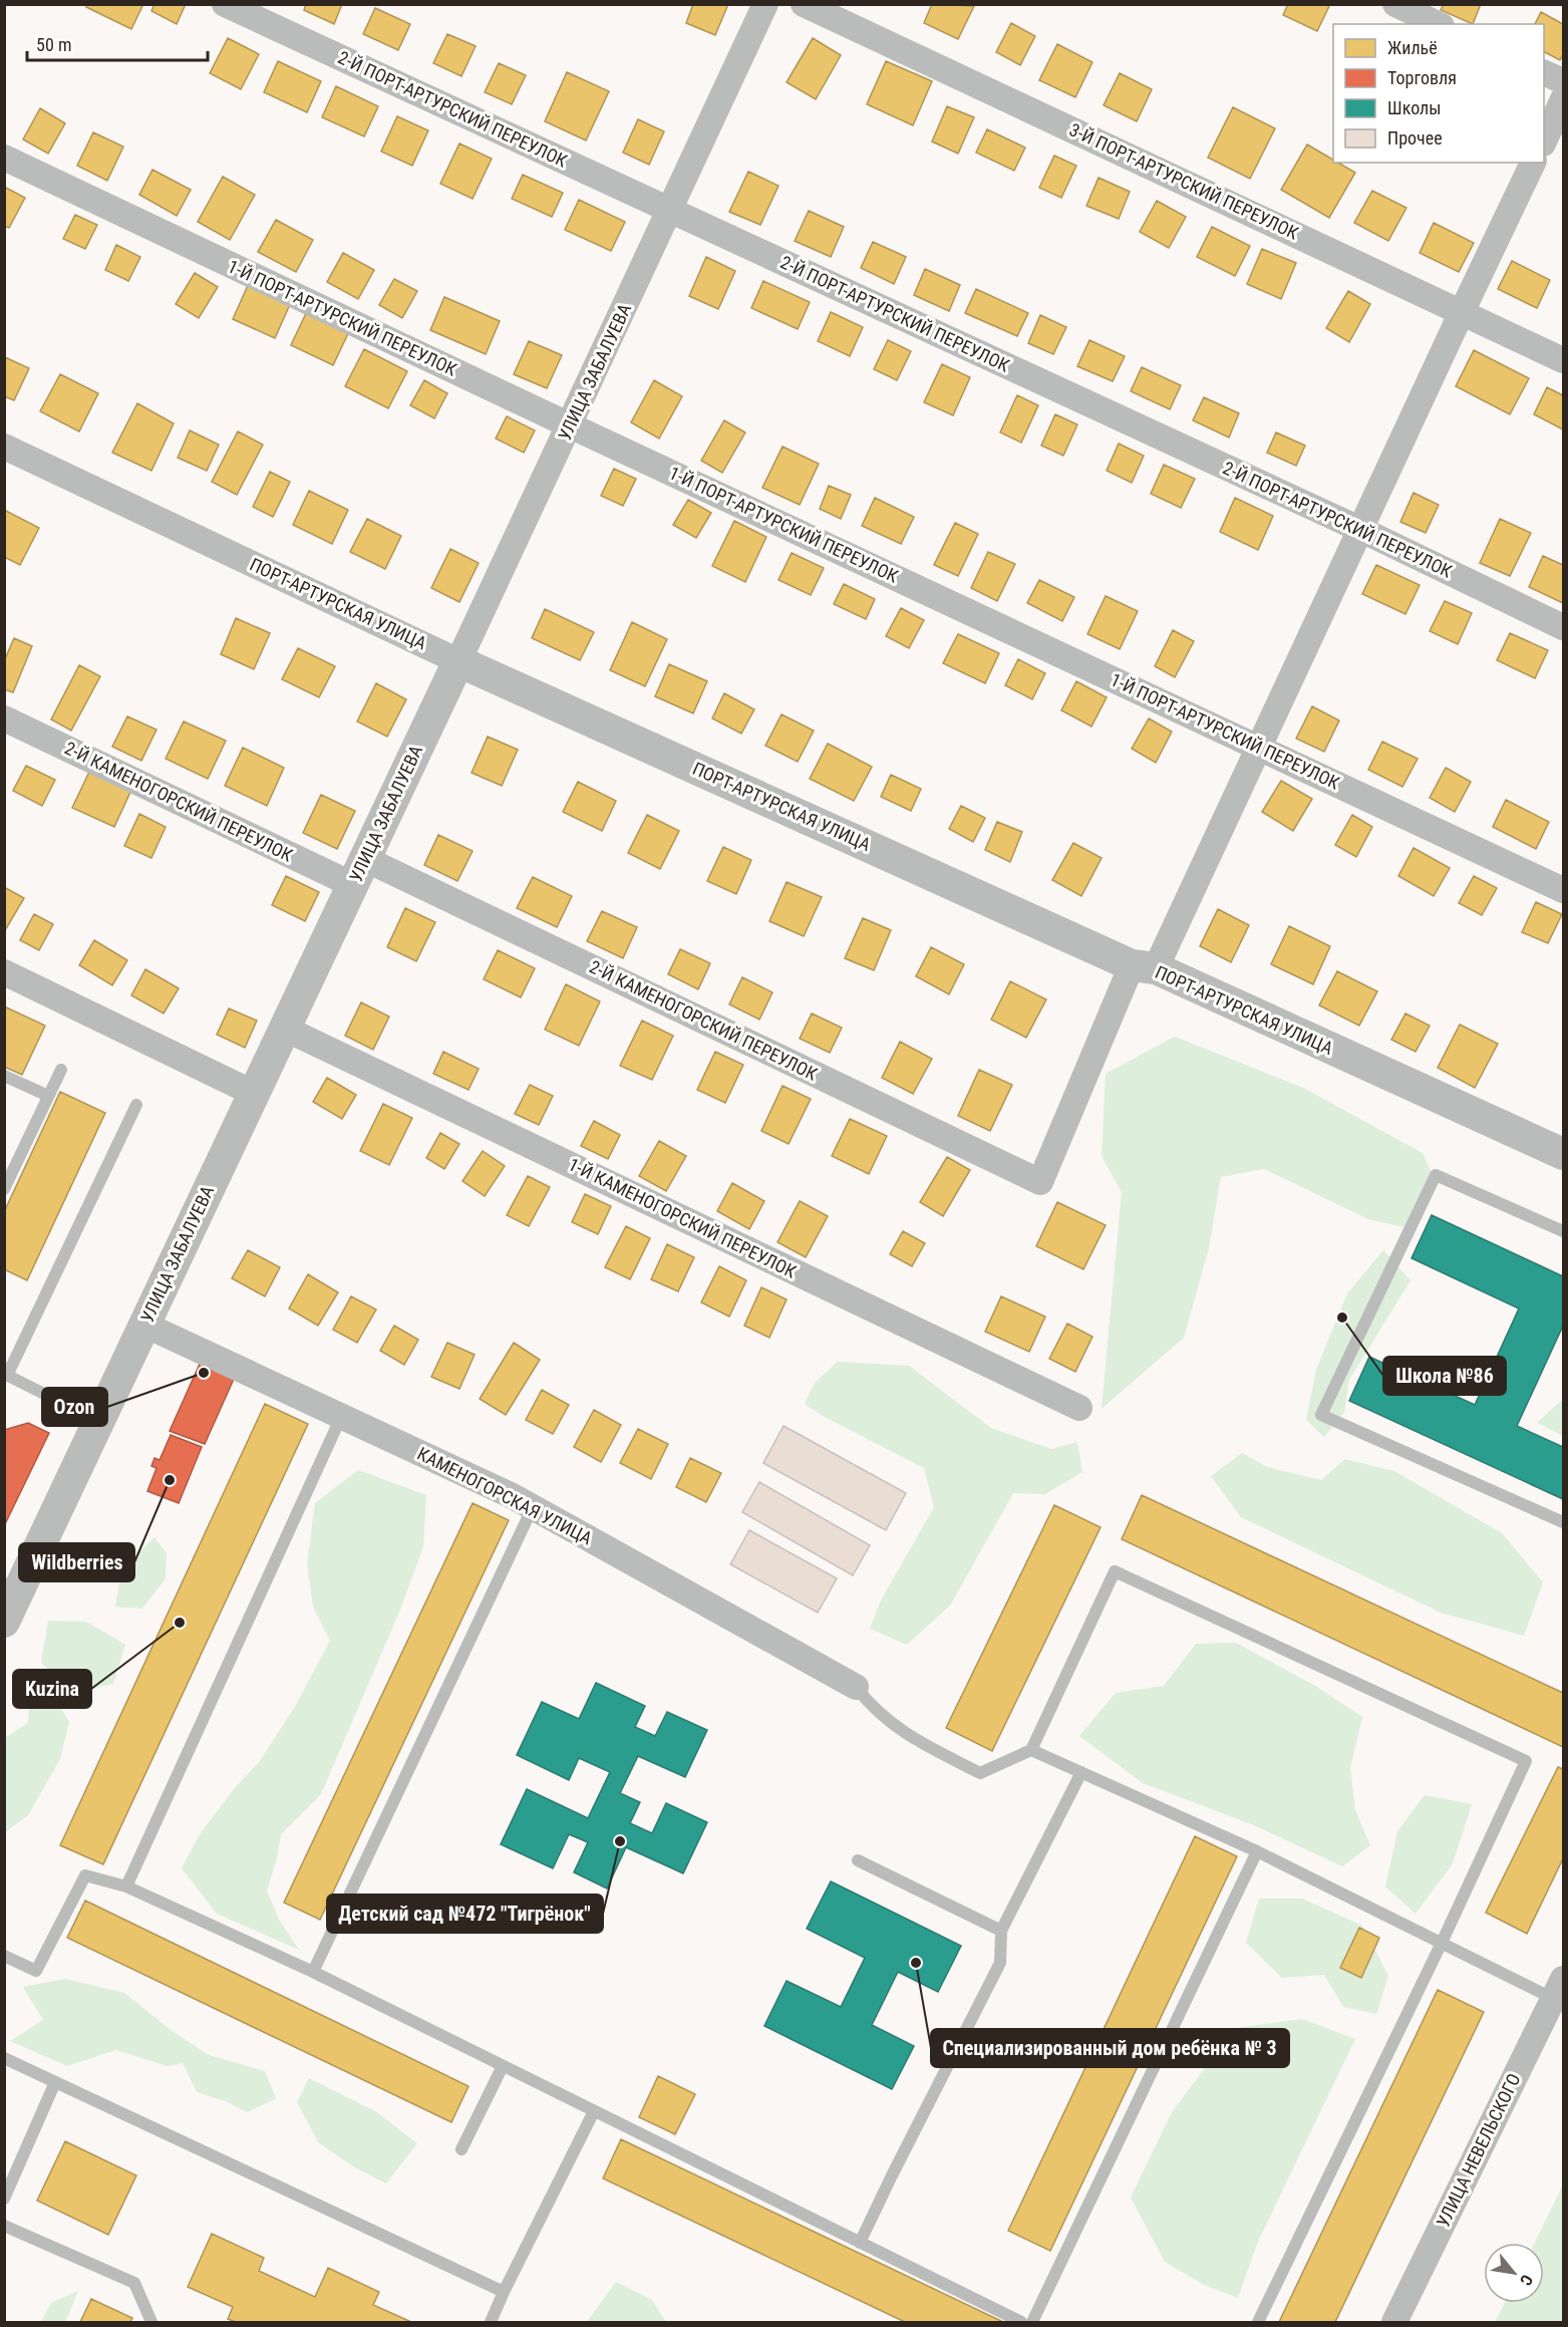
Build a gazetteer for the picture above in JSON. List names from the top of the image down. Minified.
{"streets":{"street":["2-Й ПОРТ-АРТУРСКИЙ ПЕРЕУЛОК","3-Й ПОРТ-АРТУРСКИЙ ПЕРЕУЛОК","1-Й ПОРТ-АРТУРСКИЙ ПЕРЕУЛОК","УЛИЦА ЗАБАЛУЕВА","ПОРТ-АРТУРСКАЯ УЛИЦА","2-Й КАМЕНОГОРСКИЙ ПЕРЕУЛОК","1-Й КАМЕНОГОРСКИЙ ПЕРЕУЛОК","КАМЕНОГОРСКАЯ УЛИЦА","УЛИЦА НЕВЕЛЬСКОГО"]},"crossings":[["2-Й ПОРТ-АРТУРСКИЙ ПЕРЕУЛОК","УЛИЦА ЗАБАЛУЕВА"],["1-Й ПОРТ-АРТУРСКИЙ ПЕРЕУЛОК","УЛИЦА ЗАБАЛУЕВА"],["УЛИЦА ЗАБАЛУЕВА","ПОРТ-АРТУРСКАЯ УЛИЦА"],["УЛИЦА ЗАБАЛУЕВА","2-Й КАМЕНОГОРСКИЙ ПЕРЕУЛОК"],["УЛИЦА ЗАБАЛУЕВА","1-Й КАМЕНОГОРСКИЙ ПЕРЕУЛОК"],["УЛИЦА ЗАБАЛУЕВА","КАМЕНОГОРСКАЯ УЛИЦА"],["ПОРТ-АРТУРСКАЯ УЛИЦА","2-Й КАМЕНОГОРСКИЙ ПЕРЕУЛОК"]],"places":["Школа №86","Ozon","Wildberries","Kuzina","Детский сад №472 \"Тигрёнок\"","Специализированный дом ребёнка № 3"],"legend":["Жильё","Торговля","Школы","Прочее"],"scale_bar":"50 m","north":"bottom right"}
